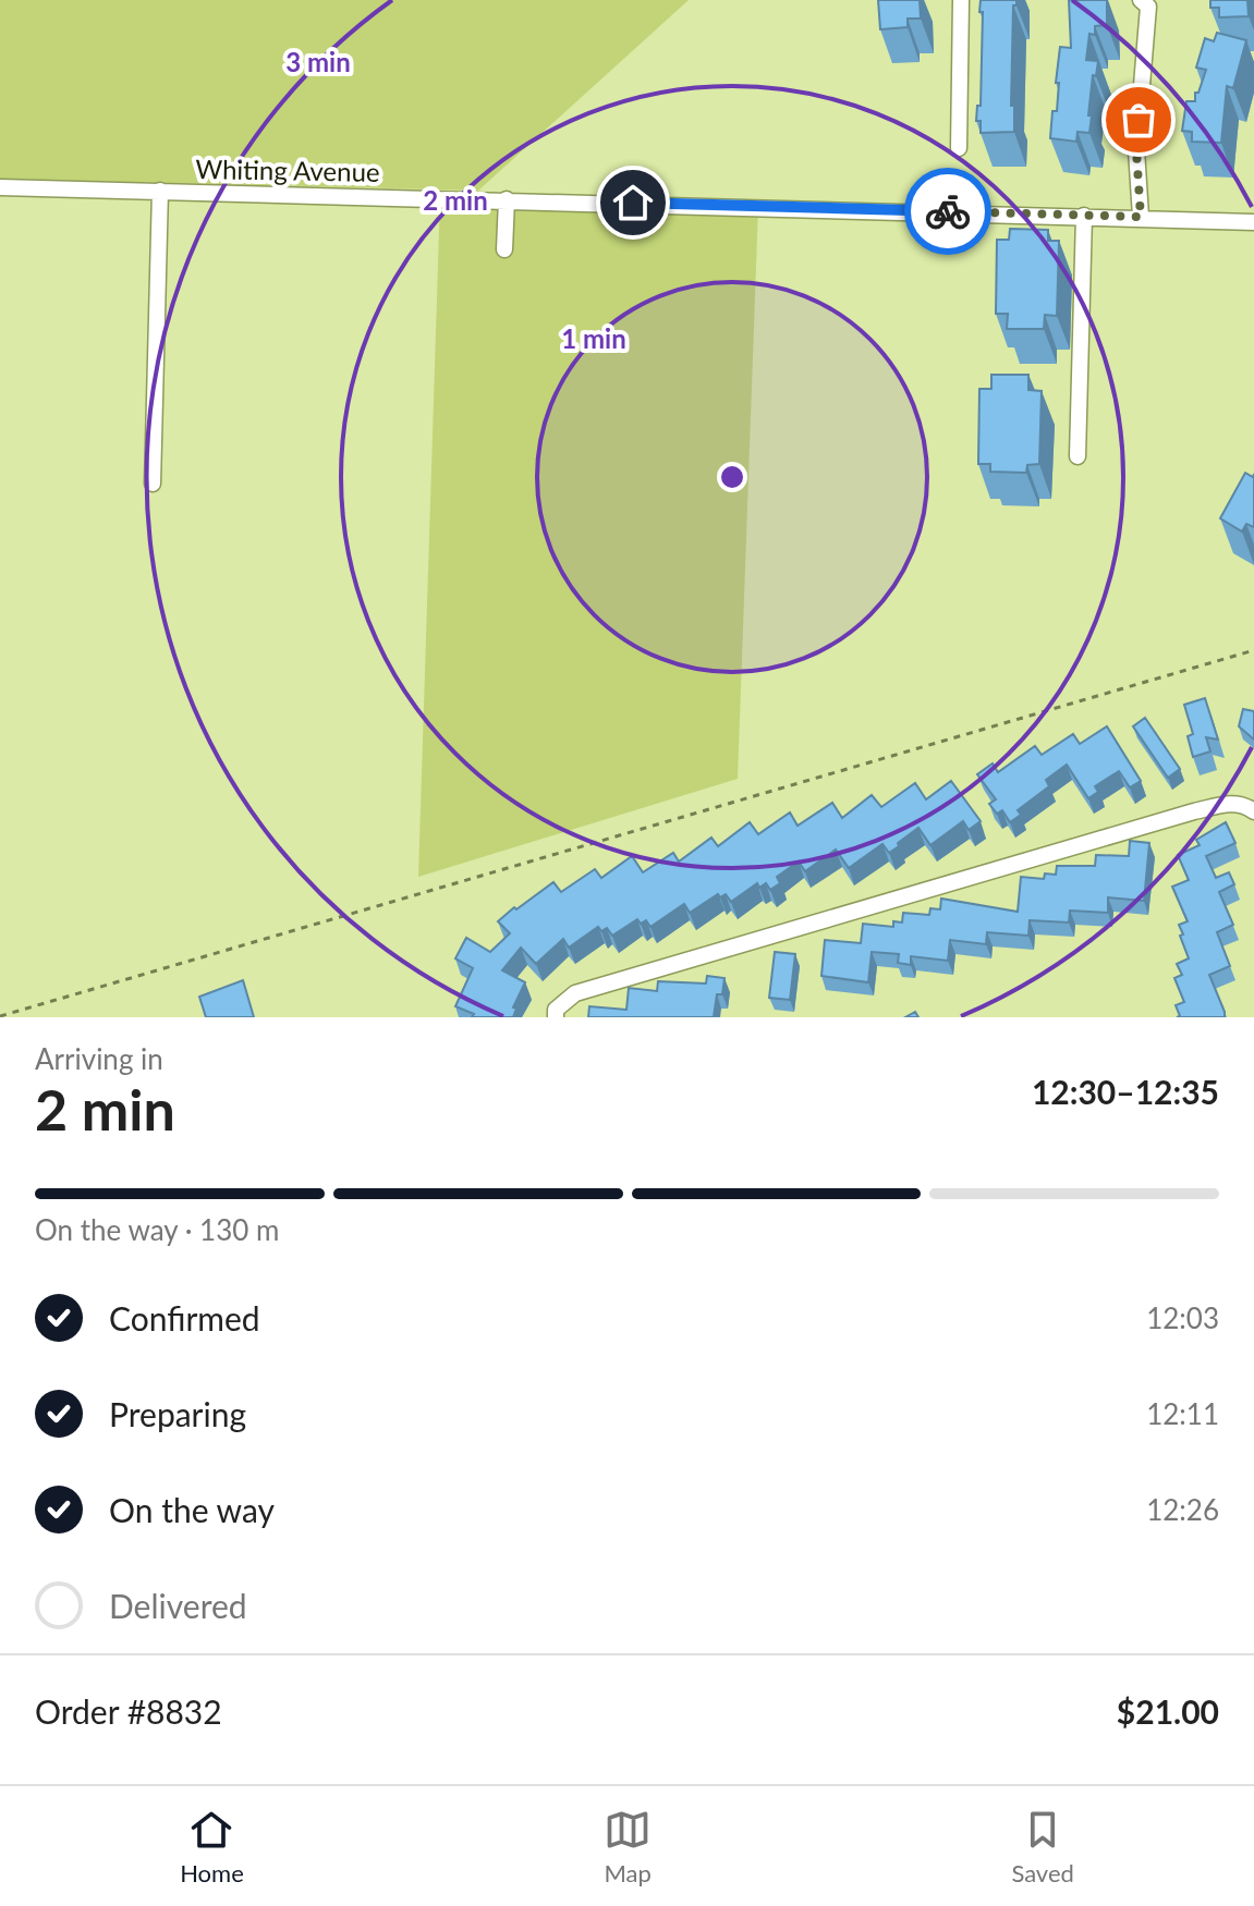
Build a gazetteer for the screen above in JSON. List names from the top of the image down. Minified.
{"streets":{"street":["Whiting Avenue"]},"page":{"heading":["2 min","Arriving in","12:30–12:35"],"panel":["Order #8832","$21.00"],"bar":"On the way · 130 m","list":[["Confirmed","12:03"],["Preparing","12:11"],["On the way","12:26"],"Delivered"],"tabs":["Home","Map","Saved"]},"rings":["3 min","2 min","1 min"]}
